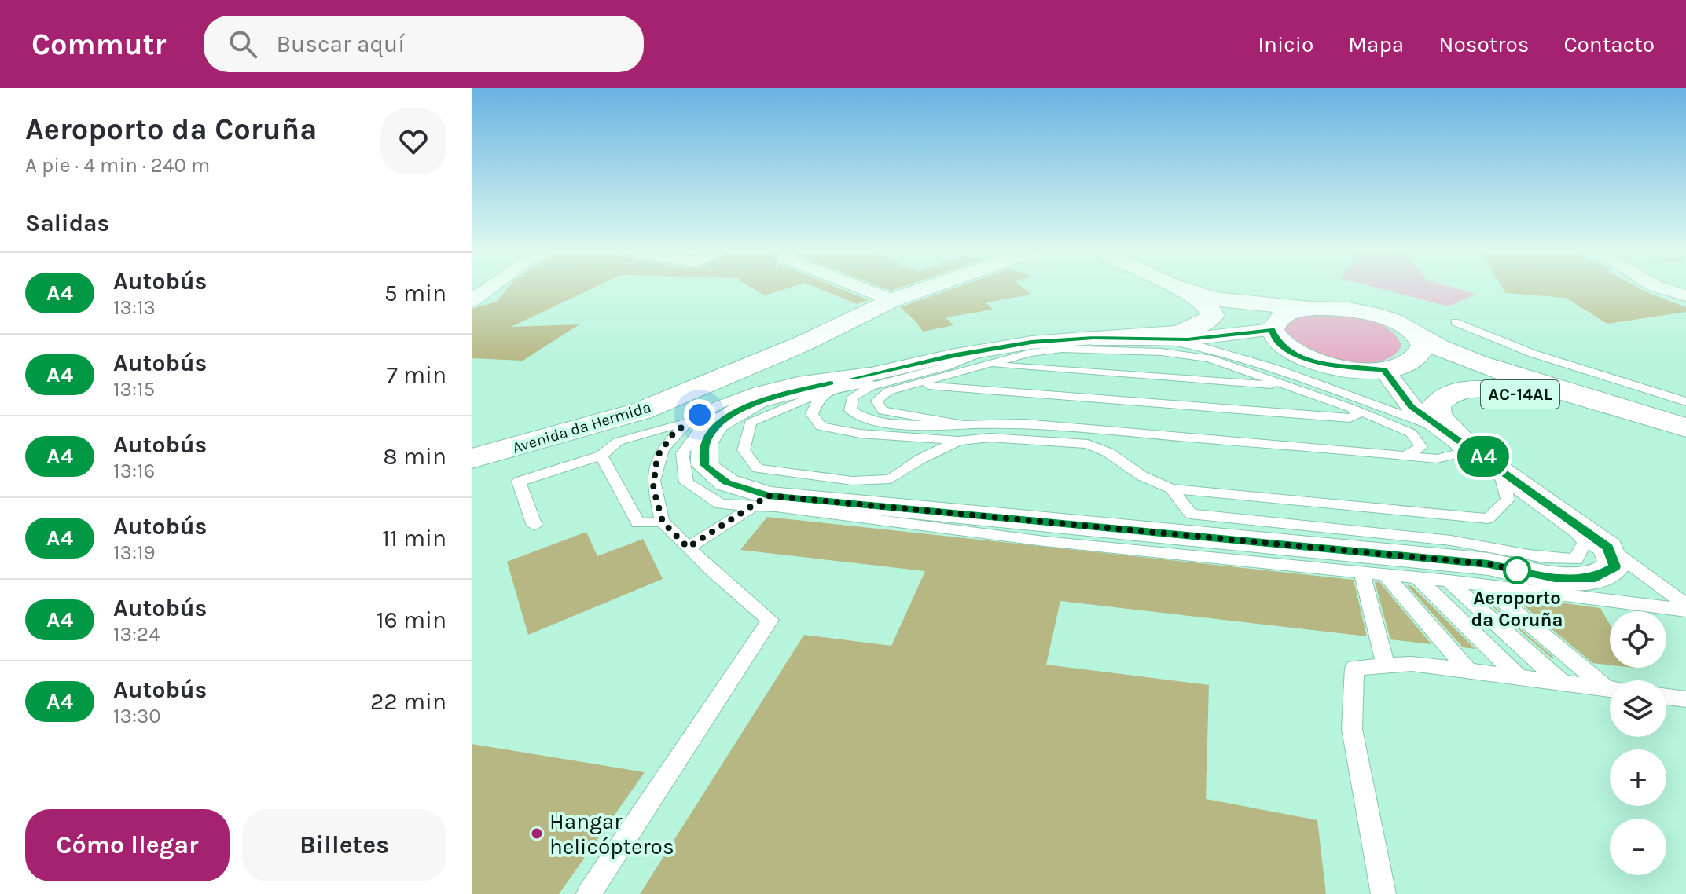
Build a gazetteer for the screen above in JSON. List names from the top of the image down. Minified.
{"streets":{"main road":["AC-14AL","Avenida da Hermida"]},"places":["Aeroporto da Coruña","Hangar helicópteros"],"lines":["bus line A4"],"page":{"header":"Commutr","search":"Buscar aquí","nav":["Inicio","Mapa","Nosotros","Contacto"],"heading":[["Aeroporto da Coruña","A pie · 4 min · 240 m"],"Salidas"],"on_map":"A4","list":[{"mark":"A4","name":"Autobús","note":"13:13","value":"5 min"},{"mark":"A4","name":"Autobús","note":"13:15","value":"7 min"},{"mark":"A4","name":"Autobús","note":"13:16","value":"8 min"},{"mark":"A4","name":"Autobús","note":"13:19","value":"11 min"},{"mark":"A4","name":"Autobús","note":"13:24","value":"16 min"},{"mark":"A4","name":"Autobús","note":"13:30","value":"22 min"}],"map_buttons":["+","−"],"buttons":["Cómo llegar","Billetes"]}}
